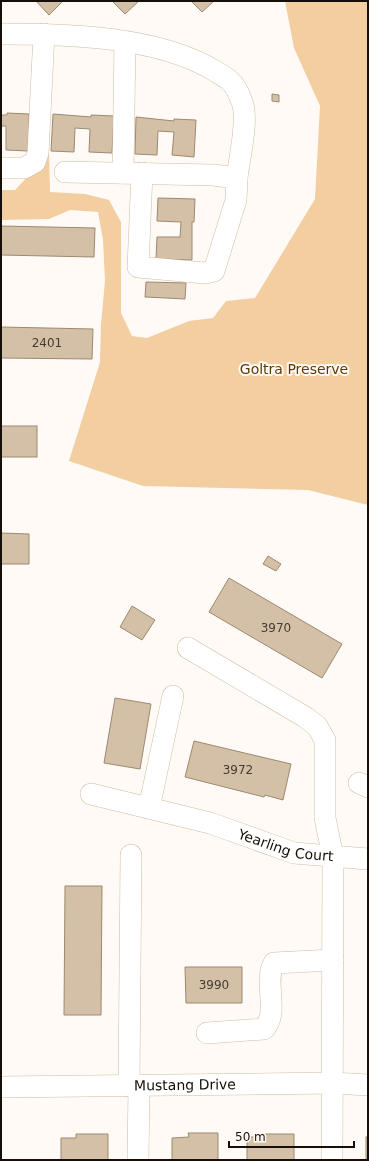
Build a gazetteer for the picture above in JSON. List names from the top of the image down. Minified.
{"streets":{"street":["Yearling Court","Mustang Drive"]},"crossings":[["Yearling Court","Mustang Drive"]],"parks":["Goltra Preserve"],"house_numbers":["2401","3970","3972","3990"],"scale_bar":"50 m"}
